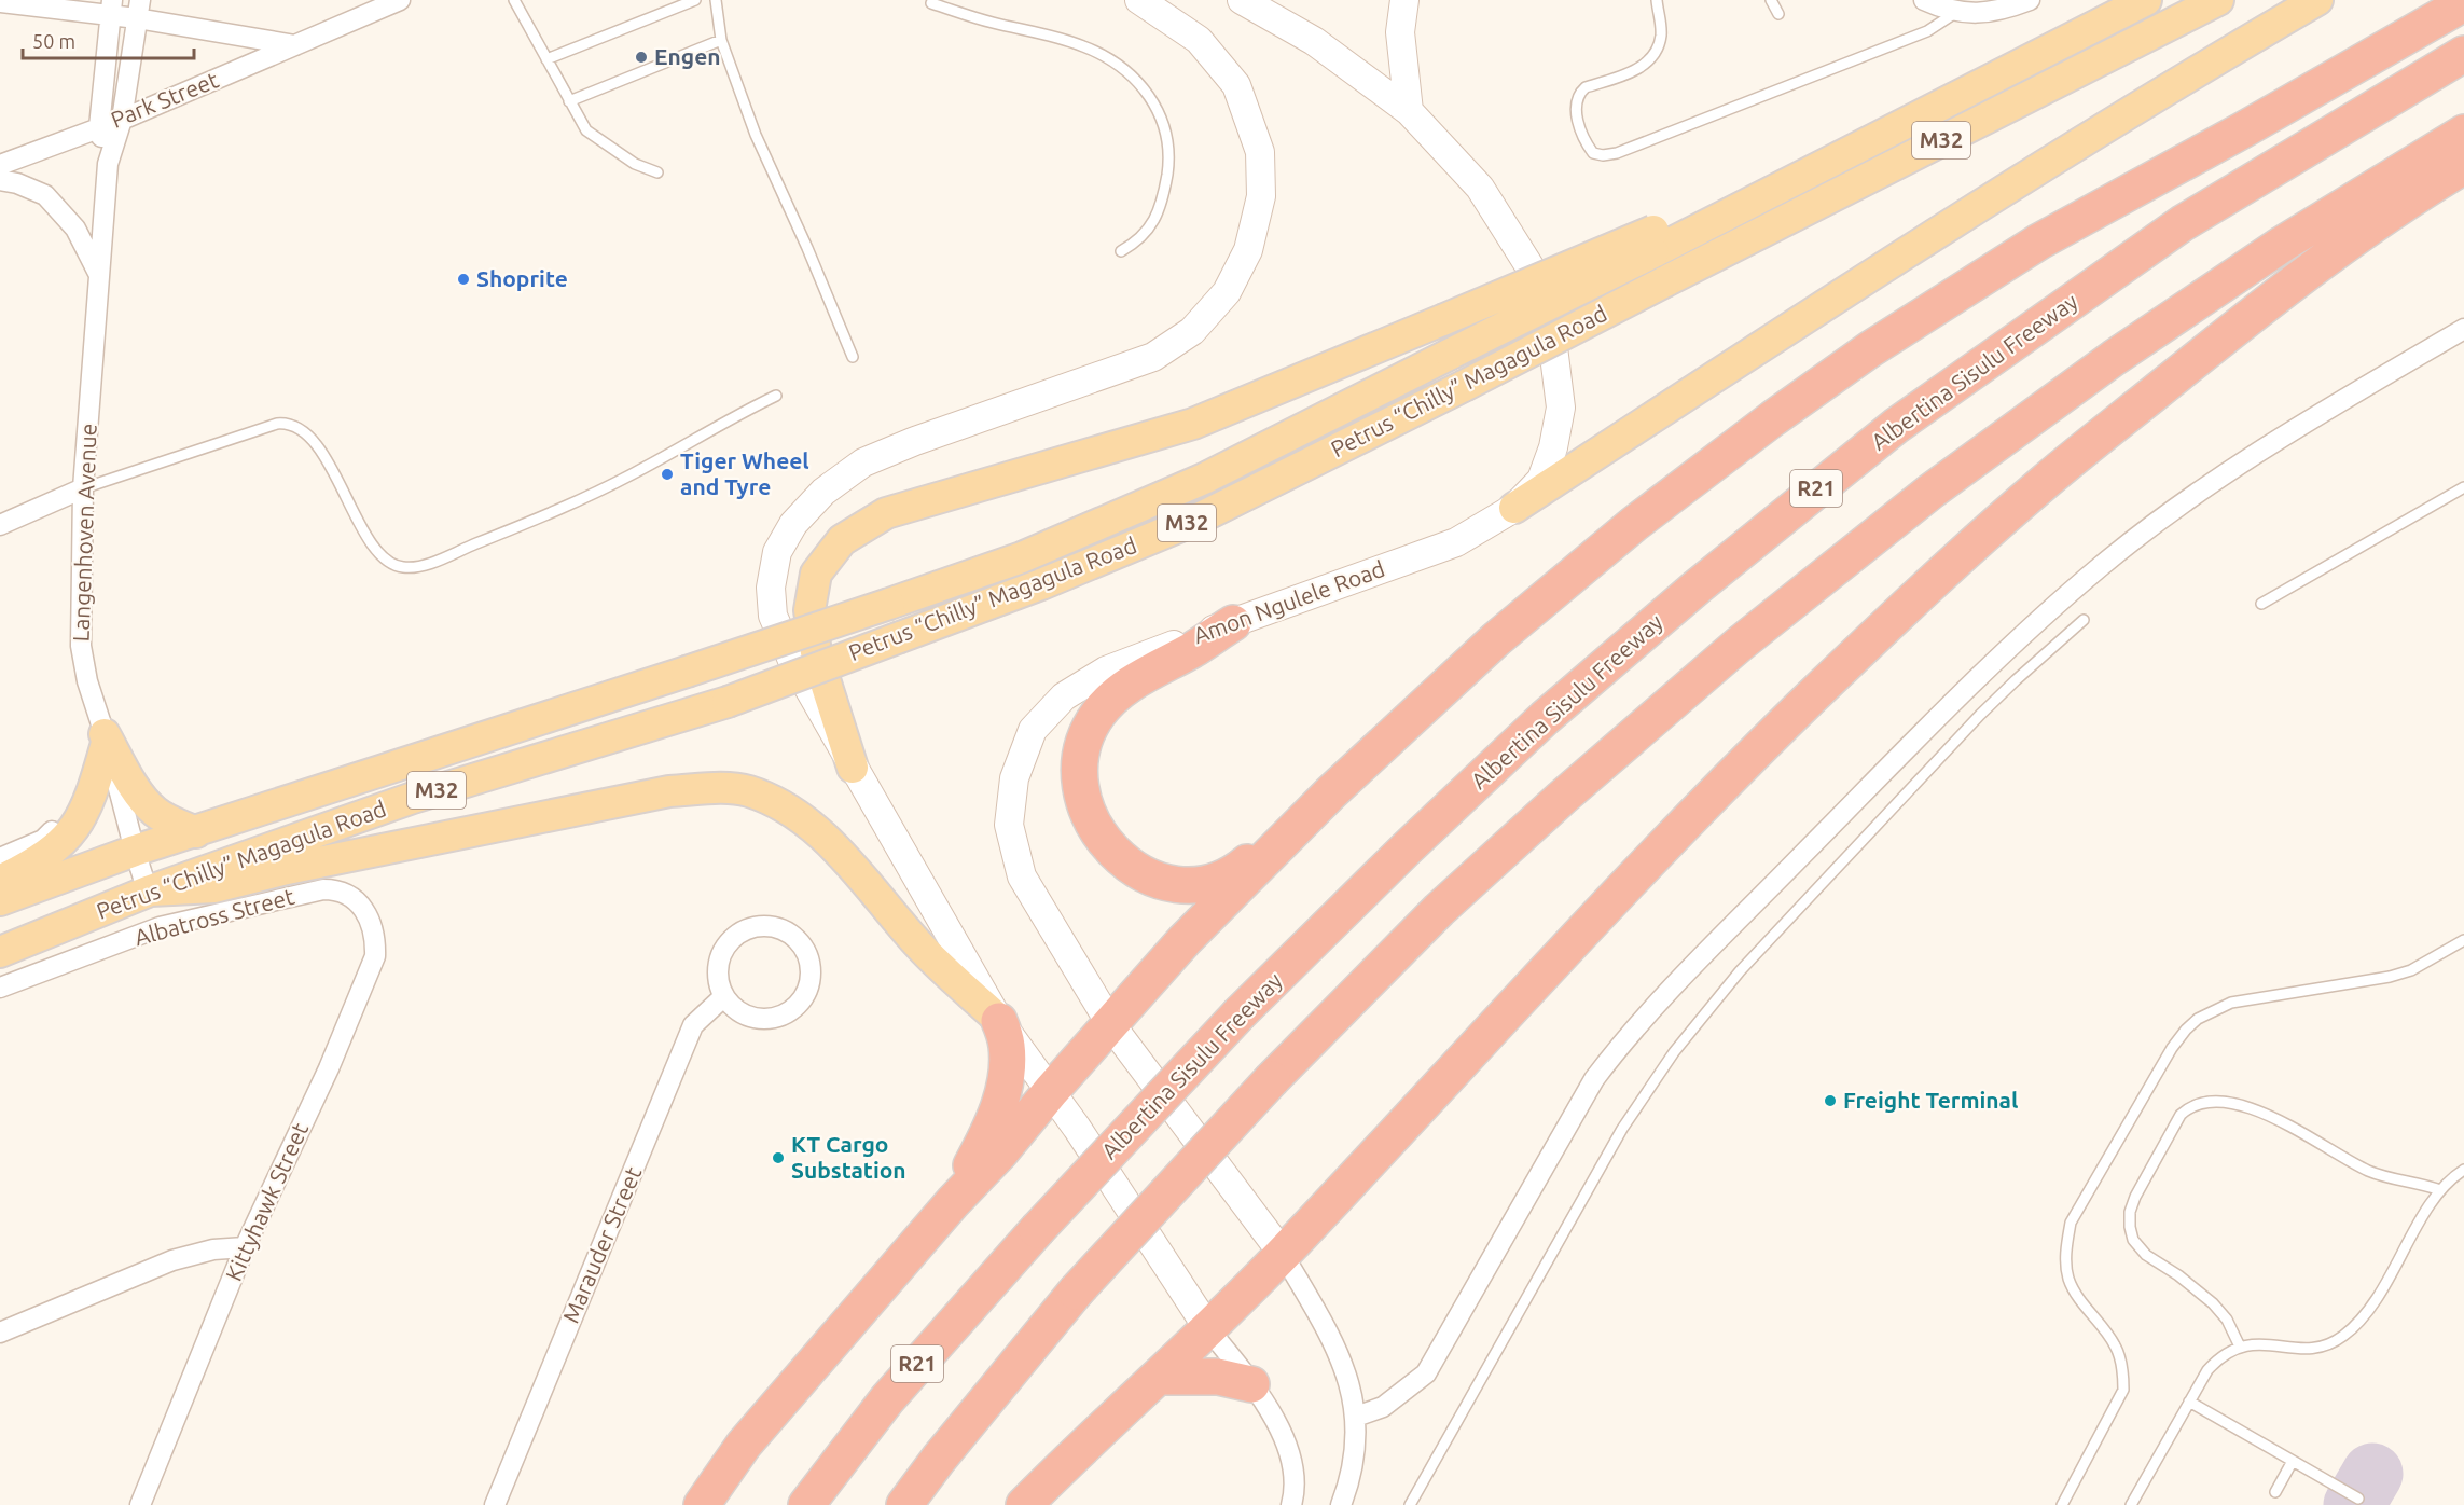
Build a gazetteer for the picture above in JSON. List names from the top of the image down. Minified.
{"streets":{"highway":["Albertina Sisulu Freeway","R21"],"main road":["M32","Petrus “Chilly” Magagula Road","Amon Ngulele Road"],"street":["Park Street","Langenhoven Avenue","Albatross Street","Kittyhawk Street","Marauder Street"]},"crossings":[["Park Street","Langenhoven Avenue"],["Petrus “Chilly” Magagula Road","Langenhoven Avenue"],["Albatross Street","Kittyhawk Street"]],"places":["Engen","Shoprite","Tiger Wheel and Tyre","Freight Terminal","KT Cargo Substation"],"scale_bar":"50 m"}
